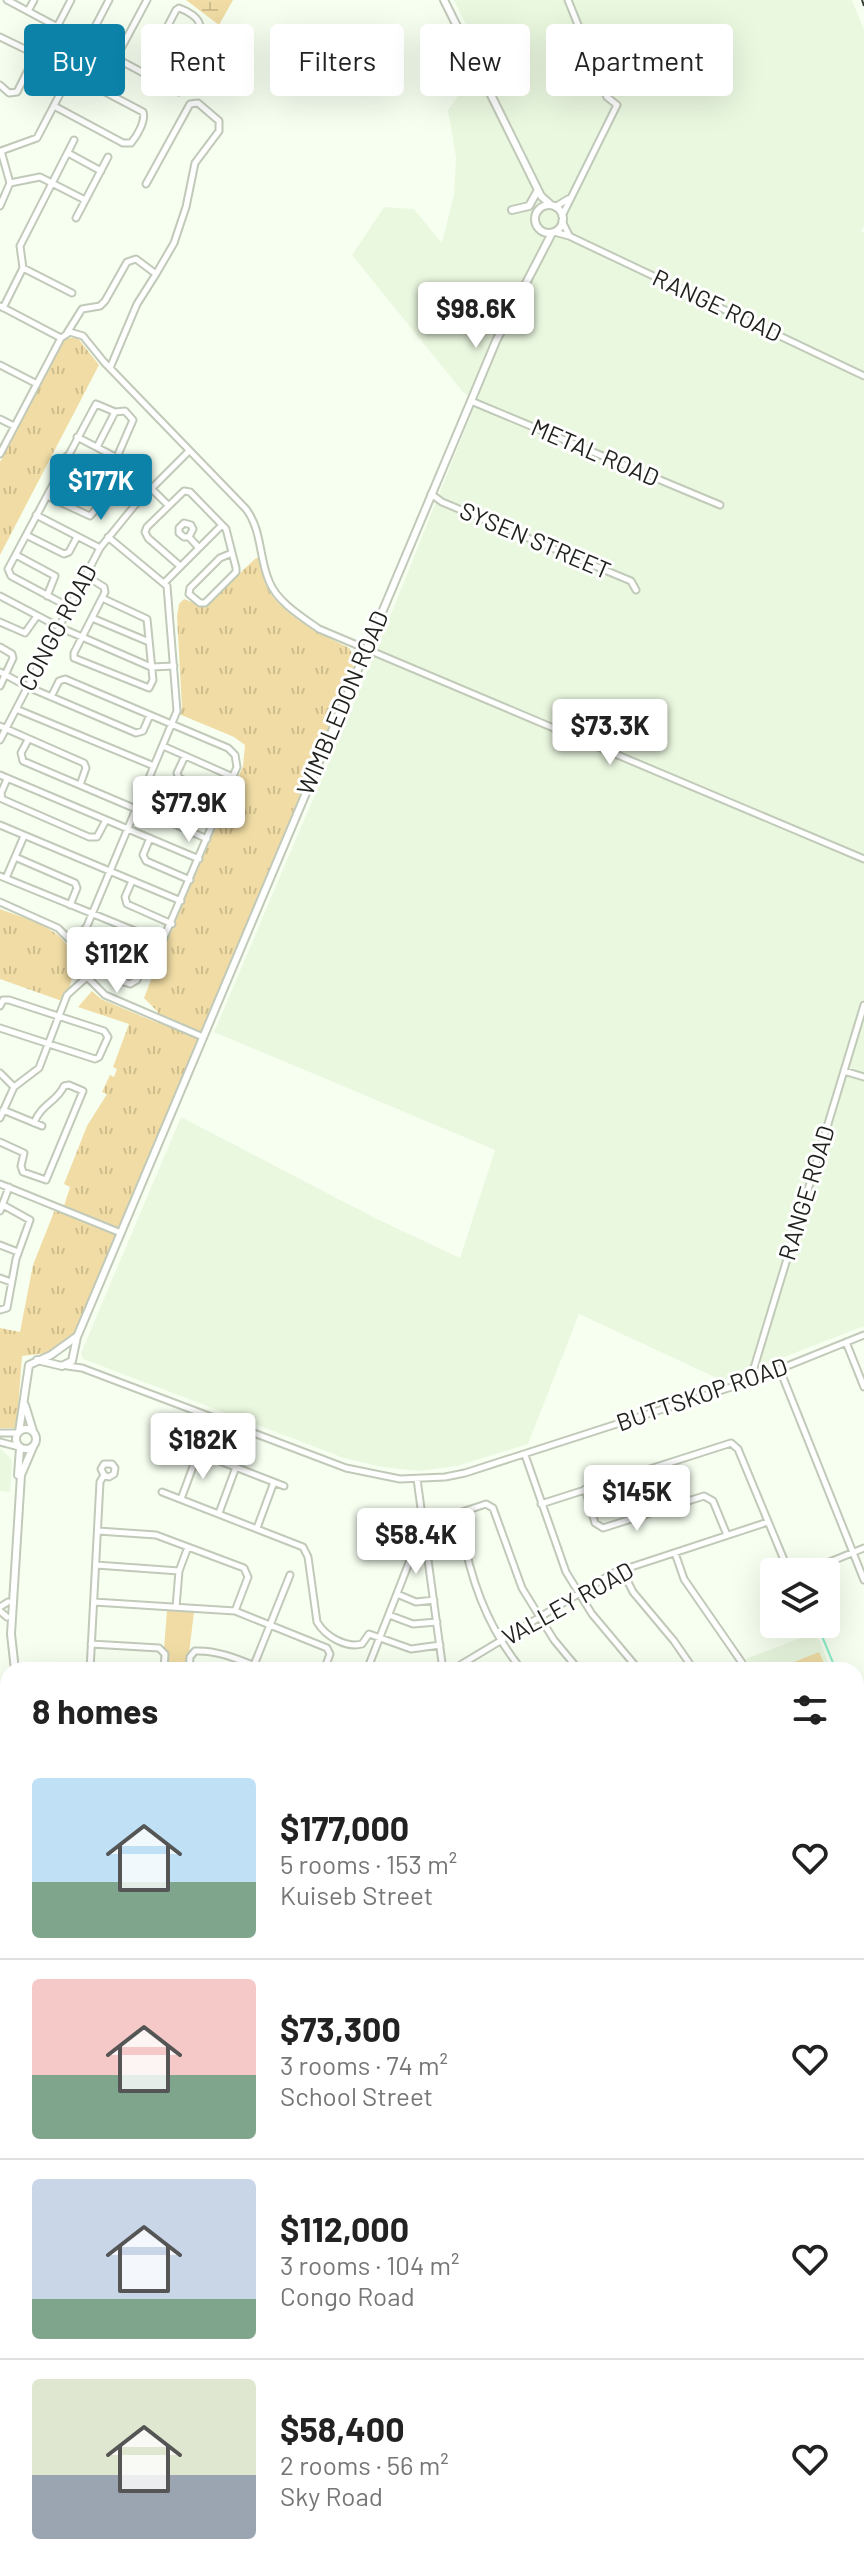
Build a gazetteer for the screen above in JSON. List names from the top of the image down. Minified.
{"streets":{"main road":["WIMBLEDON ROAD"],"street":["RANGE ROAD","METAL ROAD","SYSEN STREET","CONGO ROAD","BUTTSKOP ROAD","VALLEY ROAD"]},"crossings":[["RANGE ROAD","WIMBLEDON ROAD"],["RANGE ROAD","BUTTSKOP ROAD"],["METAL ROAD","WIMBLEDON ROAD"],["SYSEN STREET","WIMBLEDON ROAD"],["WIMBLEDON ROAD","BUTTSKOP ROAD"]],"page":{"chip":["Buy","Rent","Filters","New","Apartment"],"price":["$98.6K","$177K","$73.3K","$77.9K","$112K","$182K","$145K","$58.4K"],"heading":"8 homes","list":[{"name":"$177,000","note":"5 rooms · 153 m² · Kuiseb Street"},{"name":"$73,300","note":"3 rooms · 74 m² · School Street"},{"name":"$112,000","note":"3 rooms · 104 m² · Congo Road"},{"name":"$58,400","note":"2 rooms · 56 m² · Sky Road"}]}}
